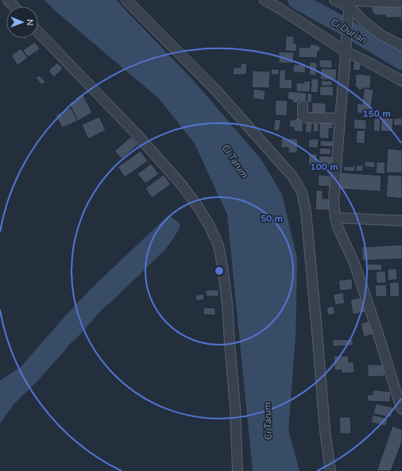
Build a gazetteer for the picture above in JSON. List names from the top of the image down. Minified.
{"water":["Ci Durian","Ci Tarum"],"north":"right","rings":["150 m","100 m","50 m"]}
